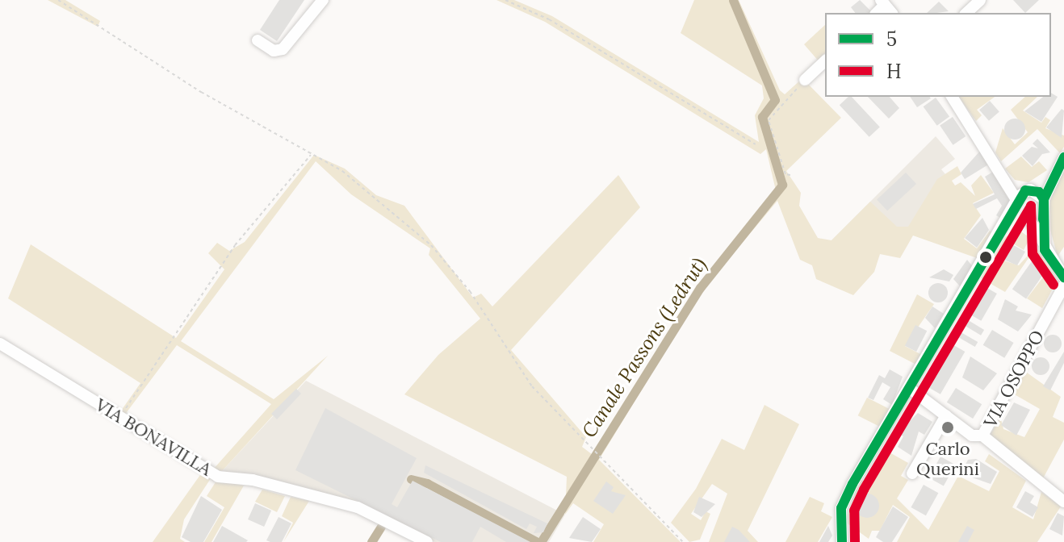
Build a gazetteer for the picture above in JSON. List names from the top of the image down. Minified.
{"streets":{"street":["VIA OSOPPO","VIA BONAVILLA"]},"water":["Canale Passons (Ledrut)"],"places":["Carlo Querini"],"lines":["transit line 5","transit line H"],"legend":["5","H"]}
